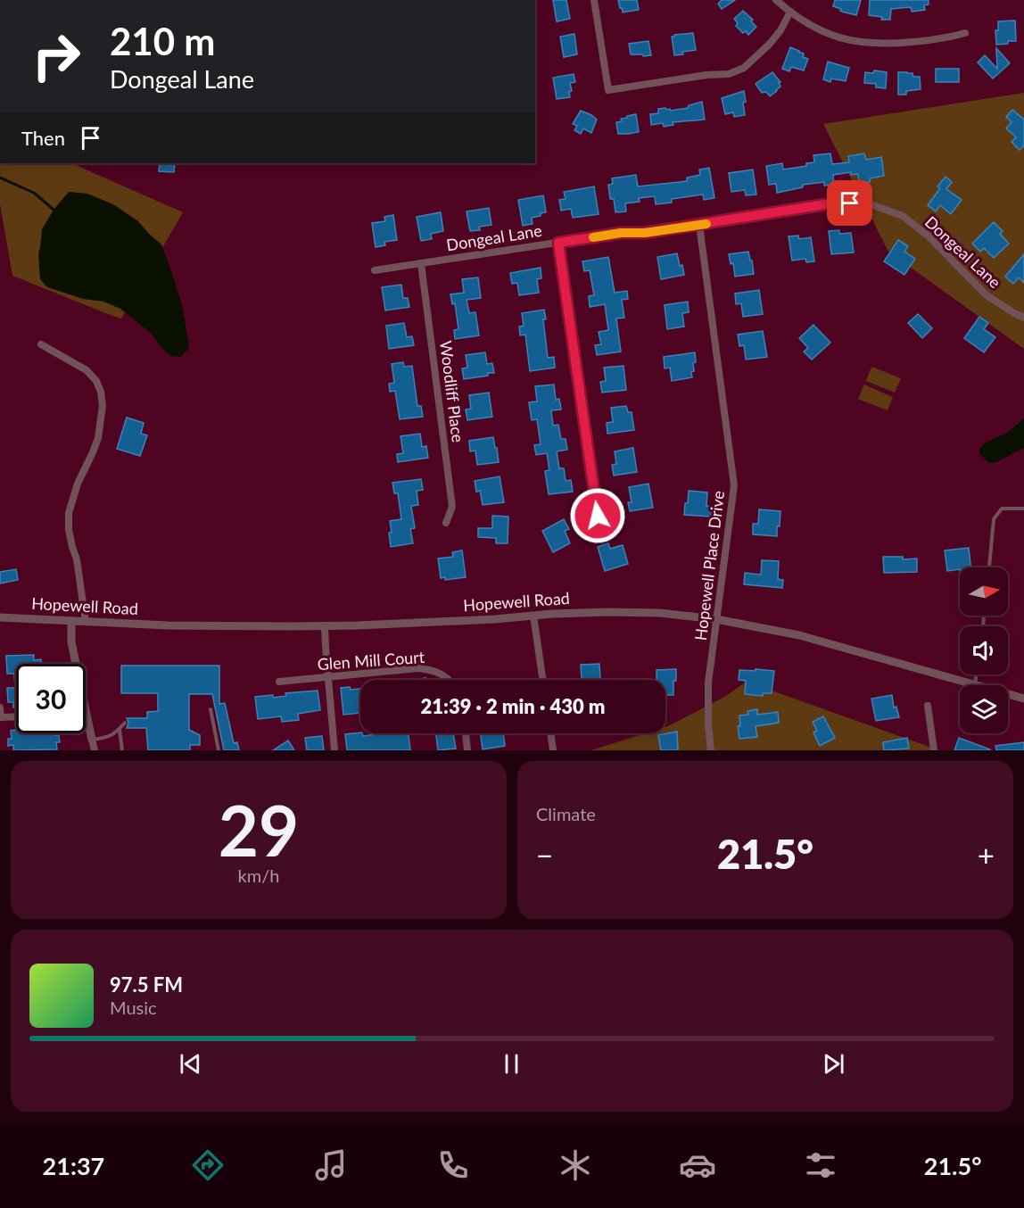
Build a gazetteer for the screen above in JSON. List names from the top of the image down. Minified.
{"streets":{"street":["Dongeal Lane","Woodliff Place","Hopewell Place Drive","Hopewell Road","Glen Mill Court"]},"crossings":[["Dongeal Lane","Woodliff Place"],["Dongeal Lane","Hopewell Place Drive"],["Hopewell Place Drive","Hopewell Road"]],"north":"right","page":{"turn":["210 m","Dongeal Lane"],"then":"Then","limit":"30","trip":"21:39 · 2 min · 430 m","tile":[["29","km/h"],"Climate"],"heat":["−","21.5°","+"],"song":["97.5 FM","Music"],"tabs":["21:37","21.5°"]}}
